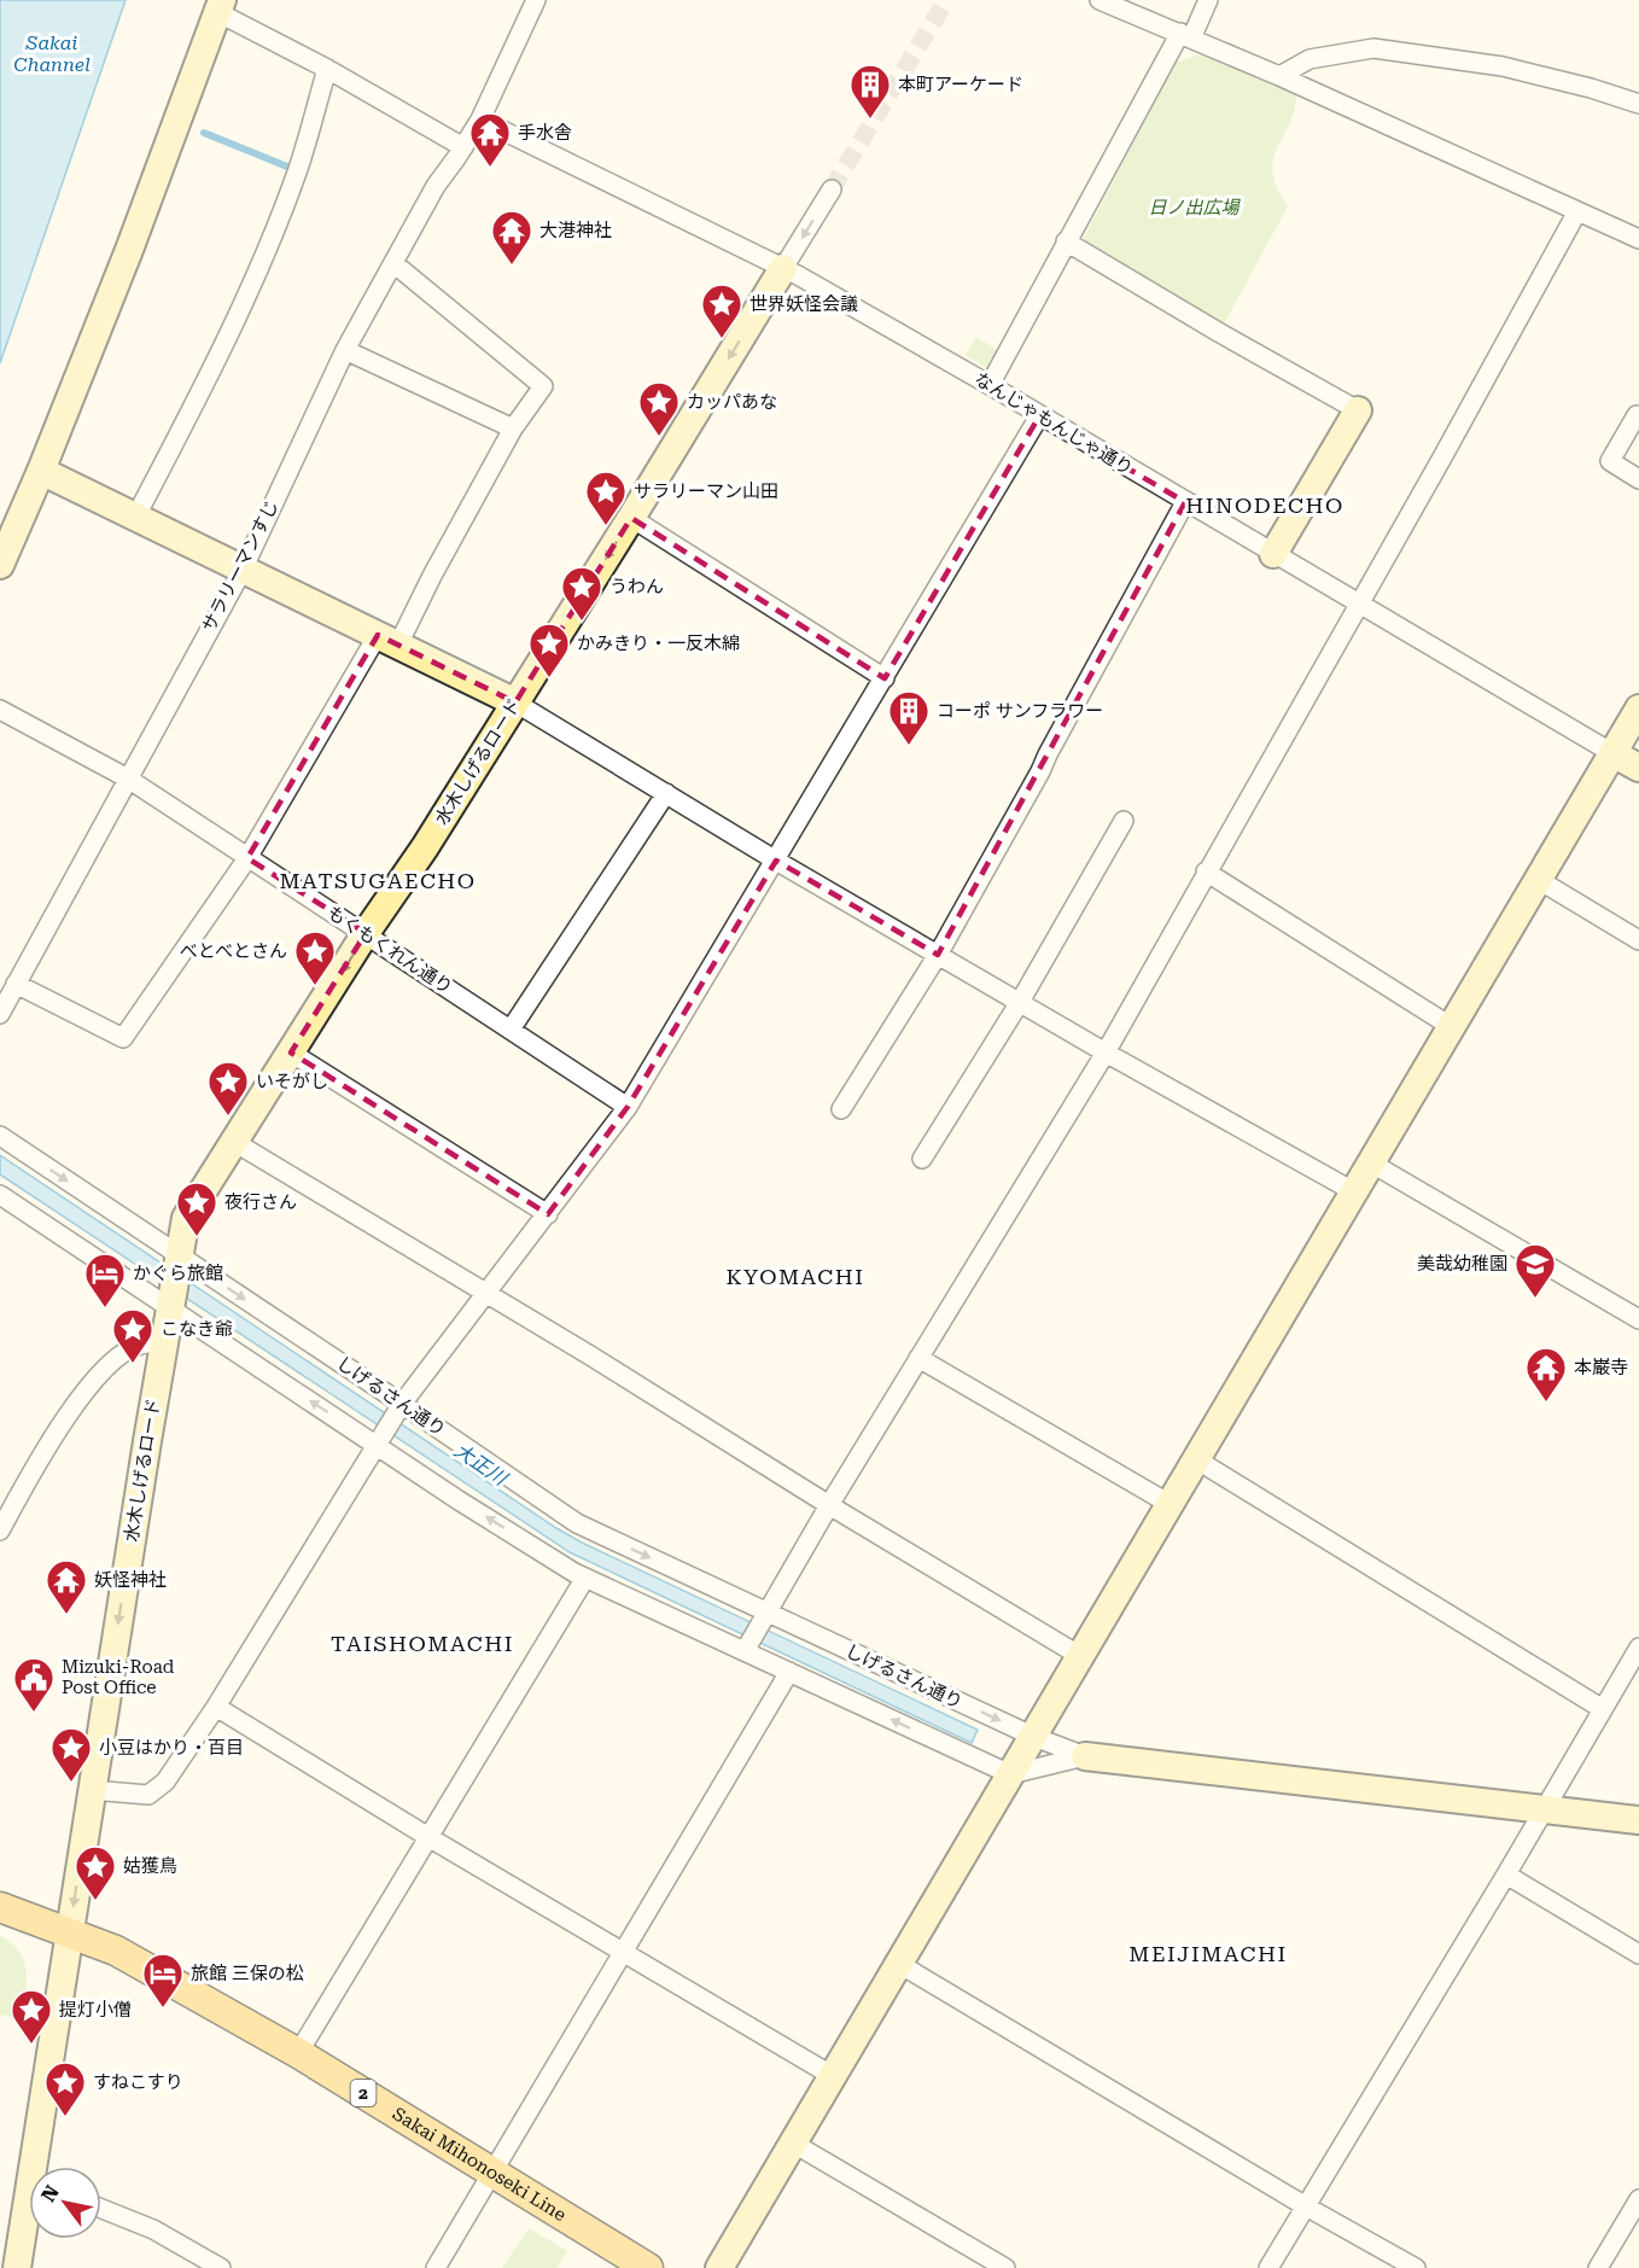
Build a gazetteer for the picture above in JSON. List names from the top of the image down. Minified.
{"streets":{"main road":["2","Sakai Mihonoseki Line"],"street":["なんじゃもんじゃ通り","サラリーマンすじ","水木しげるロード","もくもくれん通り","しげるさん通り"]},"crossings":[["なんじゃもんじゃ通り","サラリーマンすじ"],["なんじゃもんじゃ通り","水木しげるロード"],["サラリーマンすじ","もくもくれん通り"],["水木しげるロード","もくもくれん通り"],["水木しげるロード","しげるさん通り"],["水木しげるロード","Sakai Mihonoseki Line"]],"districts":["HINODECHO","MATSUGAECHO","KYOMACHI","TAISHOMACHI","MEIJIMACHI"],"water":["Sakai Channel","大正川"],"parks":["日ノ出広場"],"places":{"building":["本町アーケード","コーポ サンフラワー"],"temple":["手水舎","大港神社","本巌寺","妖怪神社"],"place":["世界妖怪会議","カッパあな","サラリーマン山田","うわん","かみきり・一反木綿","べとべとさん","いそがし","夜行さん","こなき爺","小豆はかり・百目","姑獲鳥","提灯小僧","すねこすり"],"school or university":["美哉幼稚園"],"hotel":["かぐら旅館","旅館 三保の松"],"public building":["Mizuki-Road Post Office"]},"north":"top left"}
